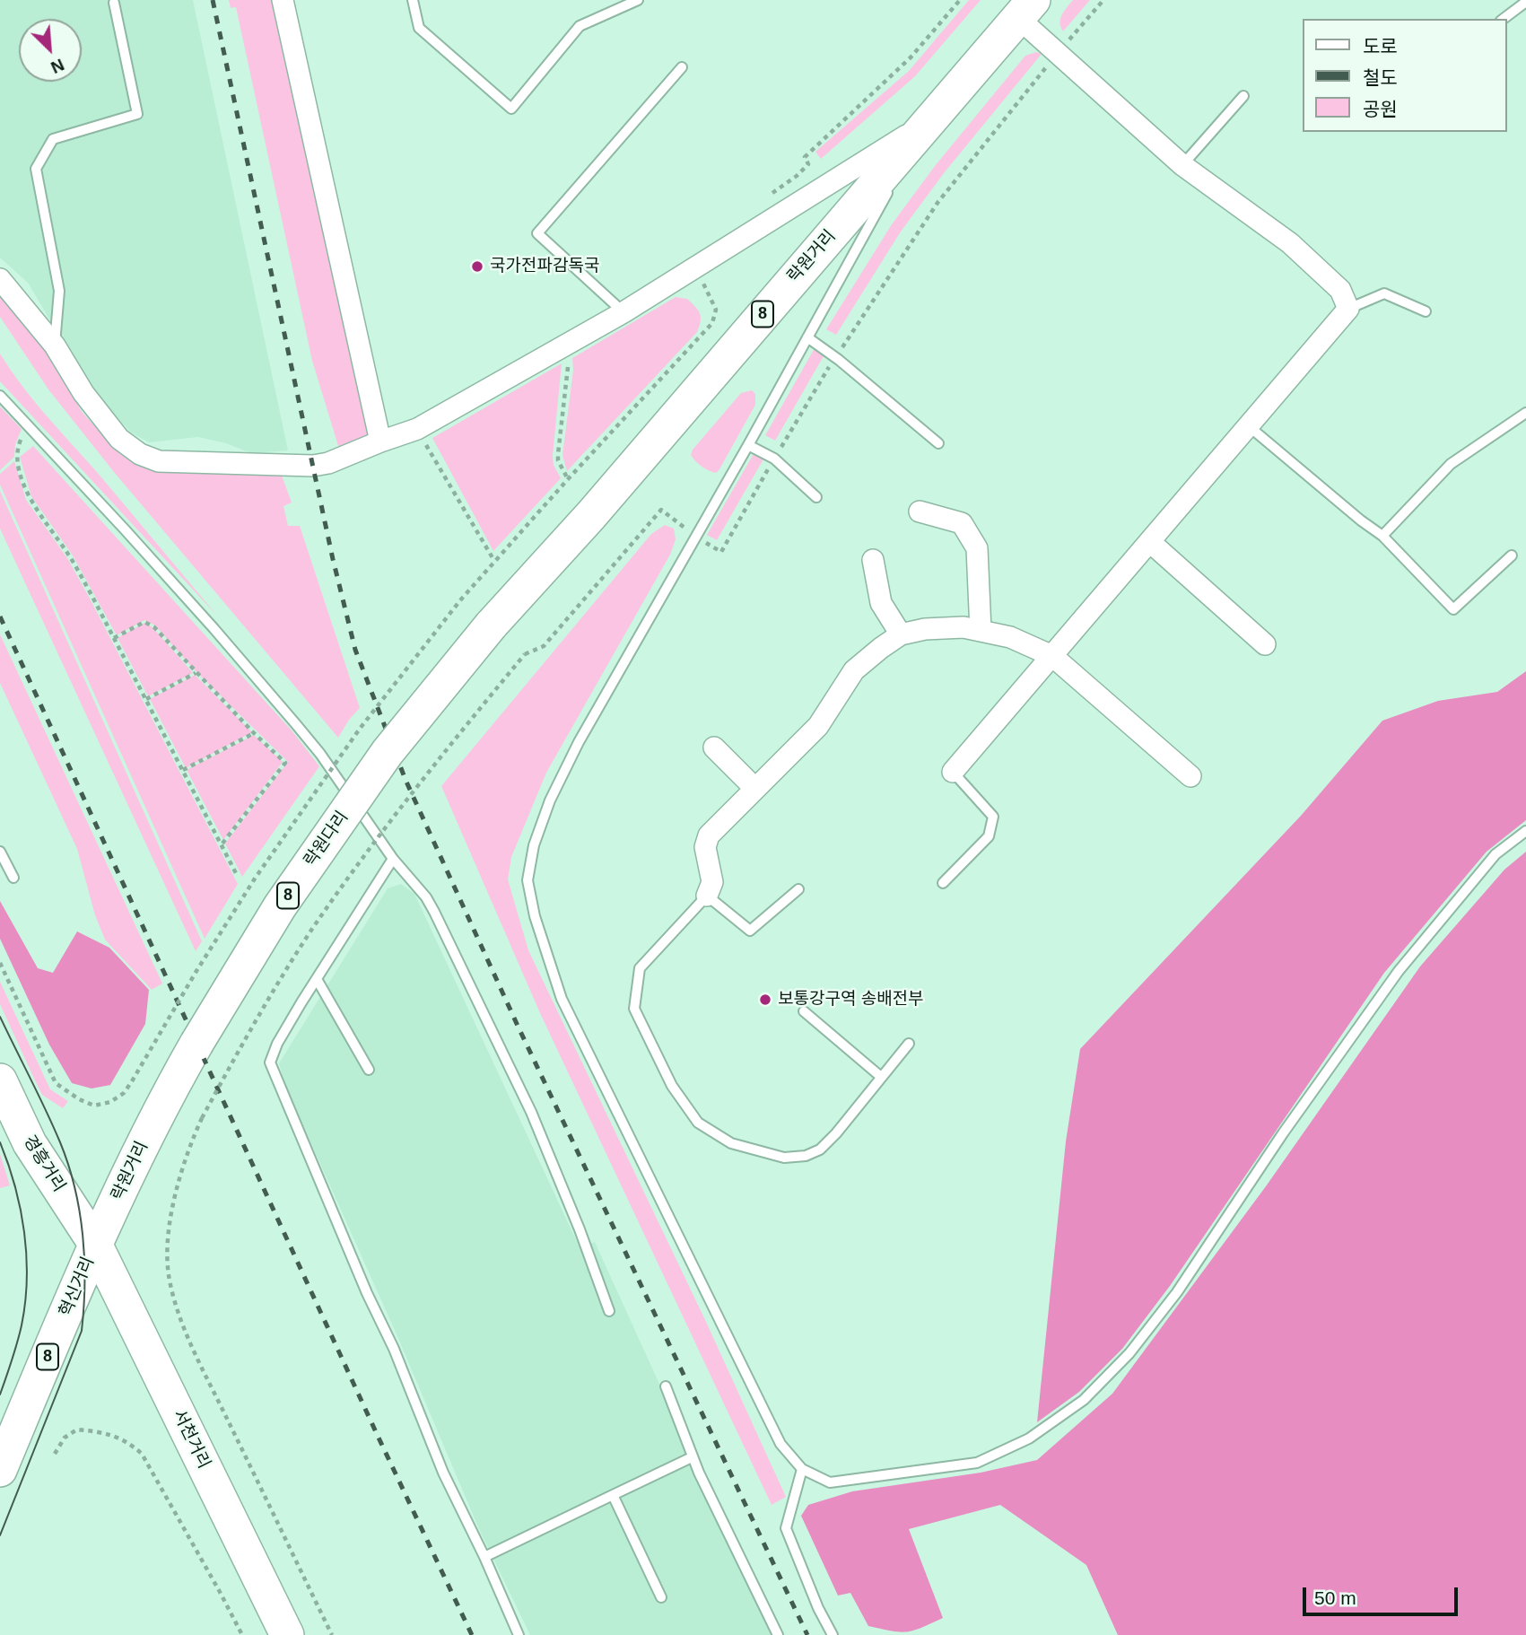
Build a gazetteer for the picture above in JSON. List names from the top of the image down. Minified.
{"streets":{"main road":["락원거리","8","락원다리","경흥거리","혁신거리","서천거리"]},"crossings":[["락원거리","락원다리"],["락원거리","경흥거리"],["락원거리","혁신거리"],["락원거리","서천거리"],["경흥거리","혁신거리"],["경흥거리","서천거리"],["혁신거리","서천거리"]],"places":["국가전파감독국","보통강구역 송배전부"],"legend":["도로","철도","공원"],"scale_bar":"50 m","north":"bottom right"}
